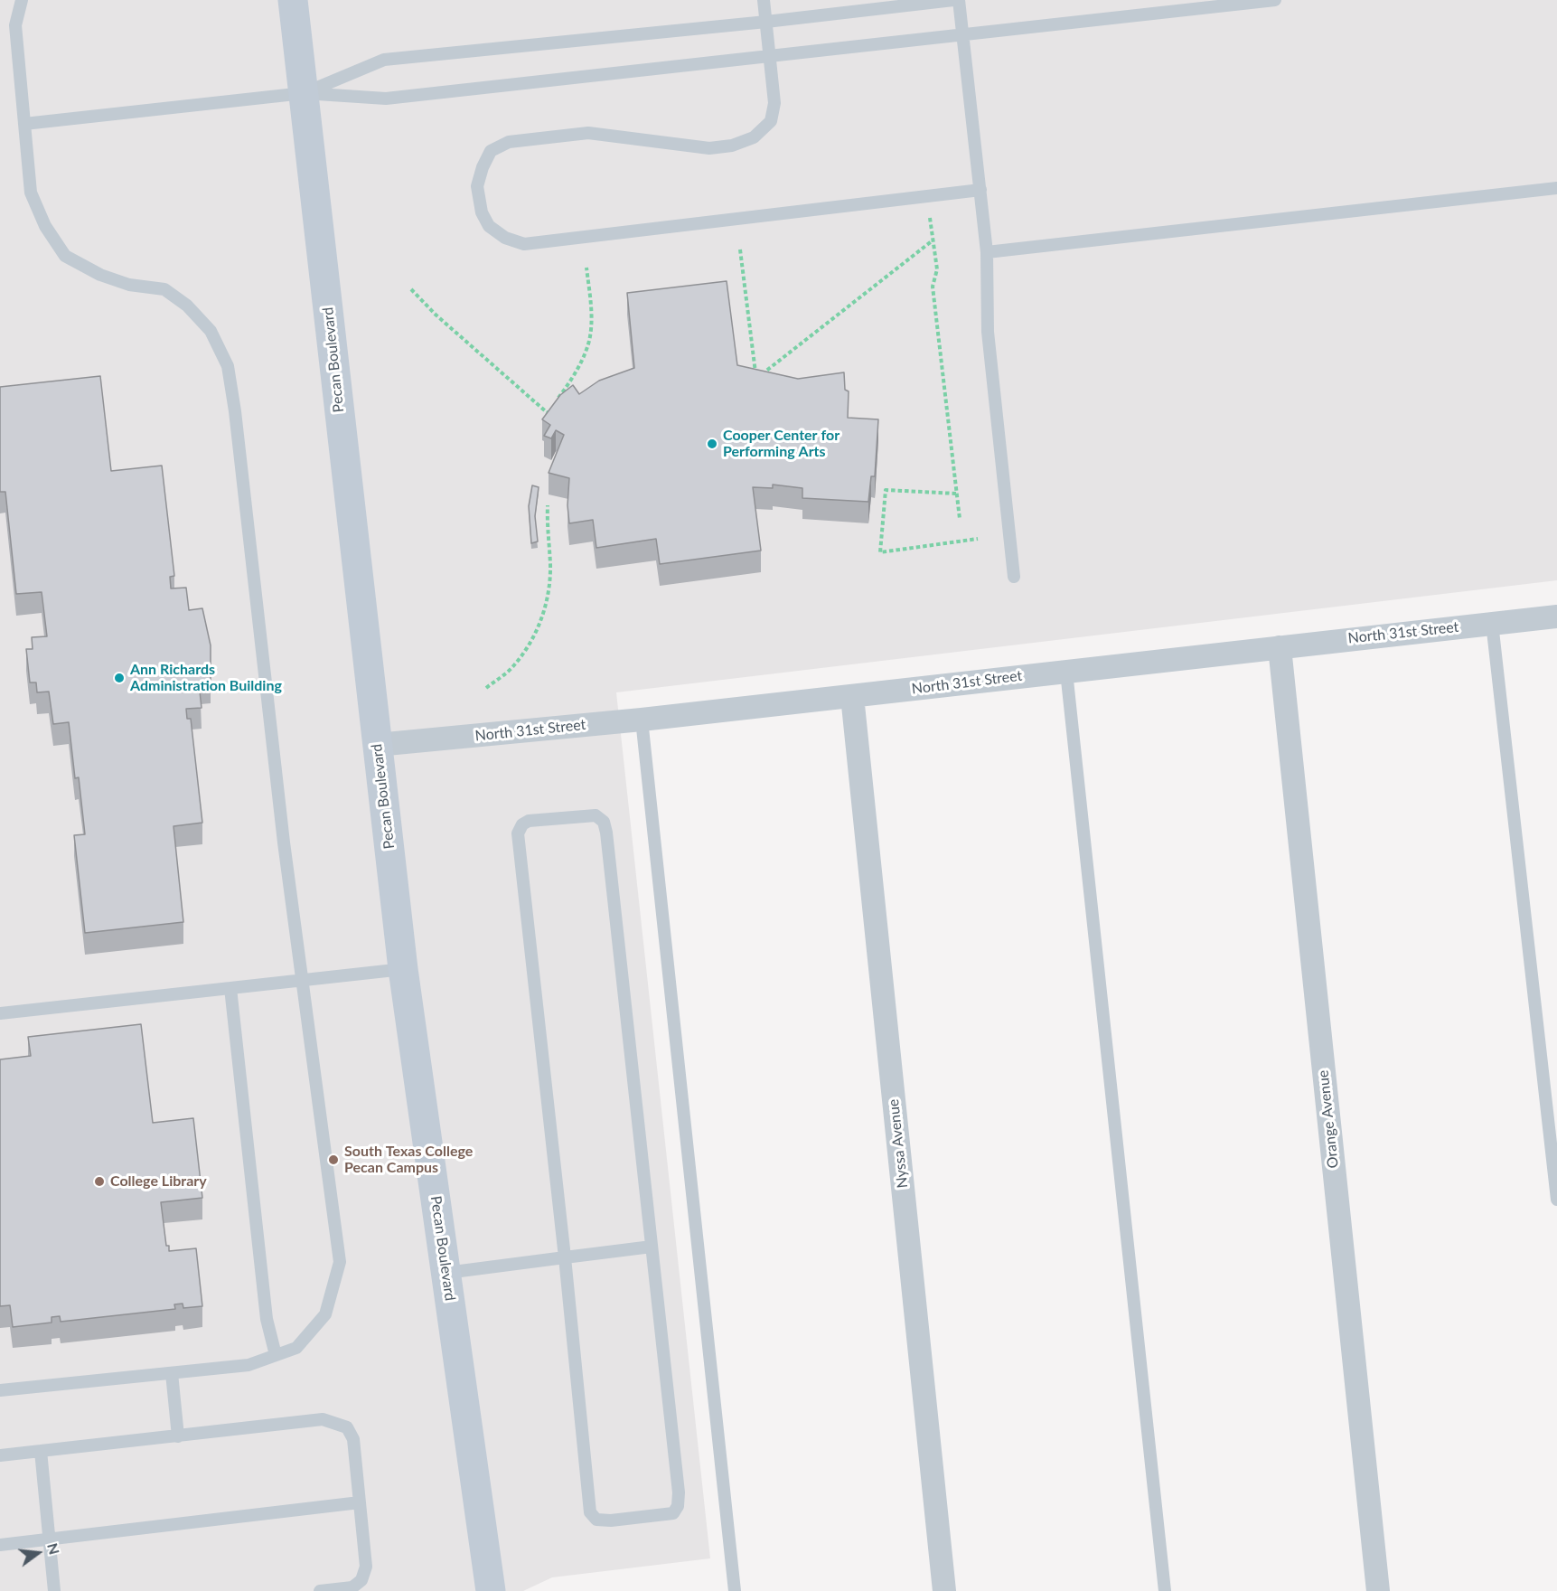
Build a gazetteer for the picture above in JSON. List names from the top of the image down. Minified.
{"streets":{"main road":["Pecan Boulevard"],"street":["North 31st Street","Orange Avenue","Nyssa Avenue"]},"crossings":[["Pecan Boulevard","North 31st Street"],["North 31st Street","Orange Avenue"],["North 31st Street","Nyssa Avenue"]],"places":["Cooper Center for Performing Arts","Ann Richards Administration Building","South Texas College Pecan Campus","College Library"],"north":"right"}
